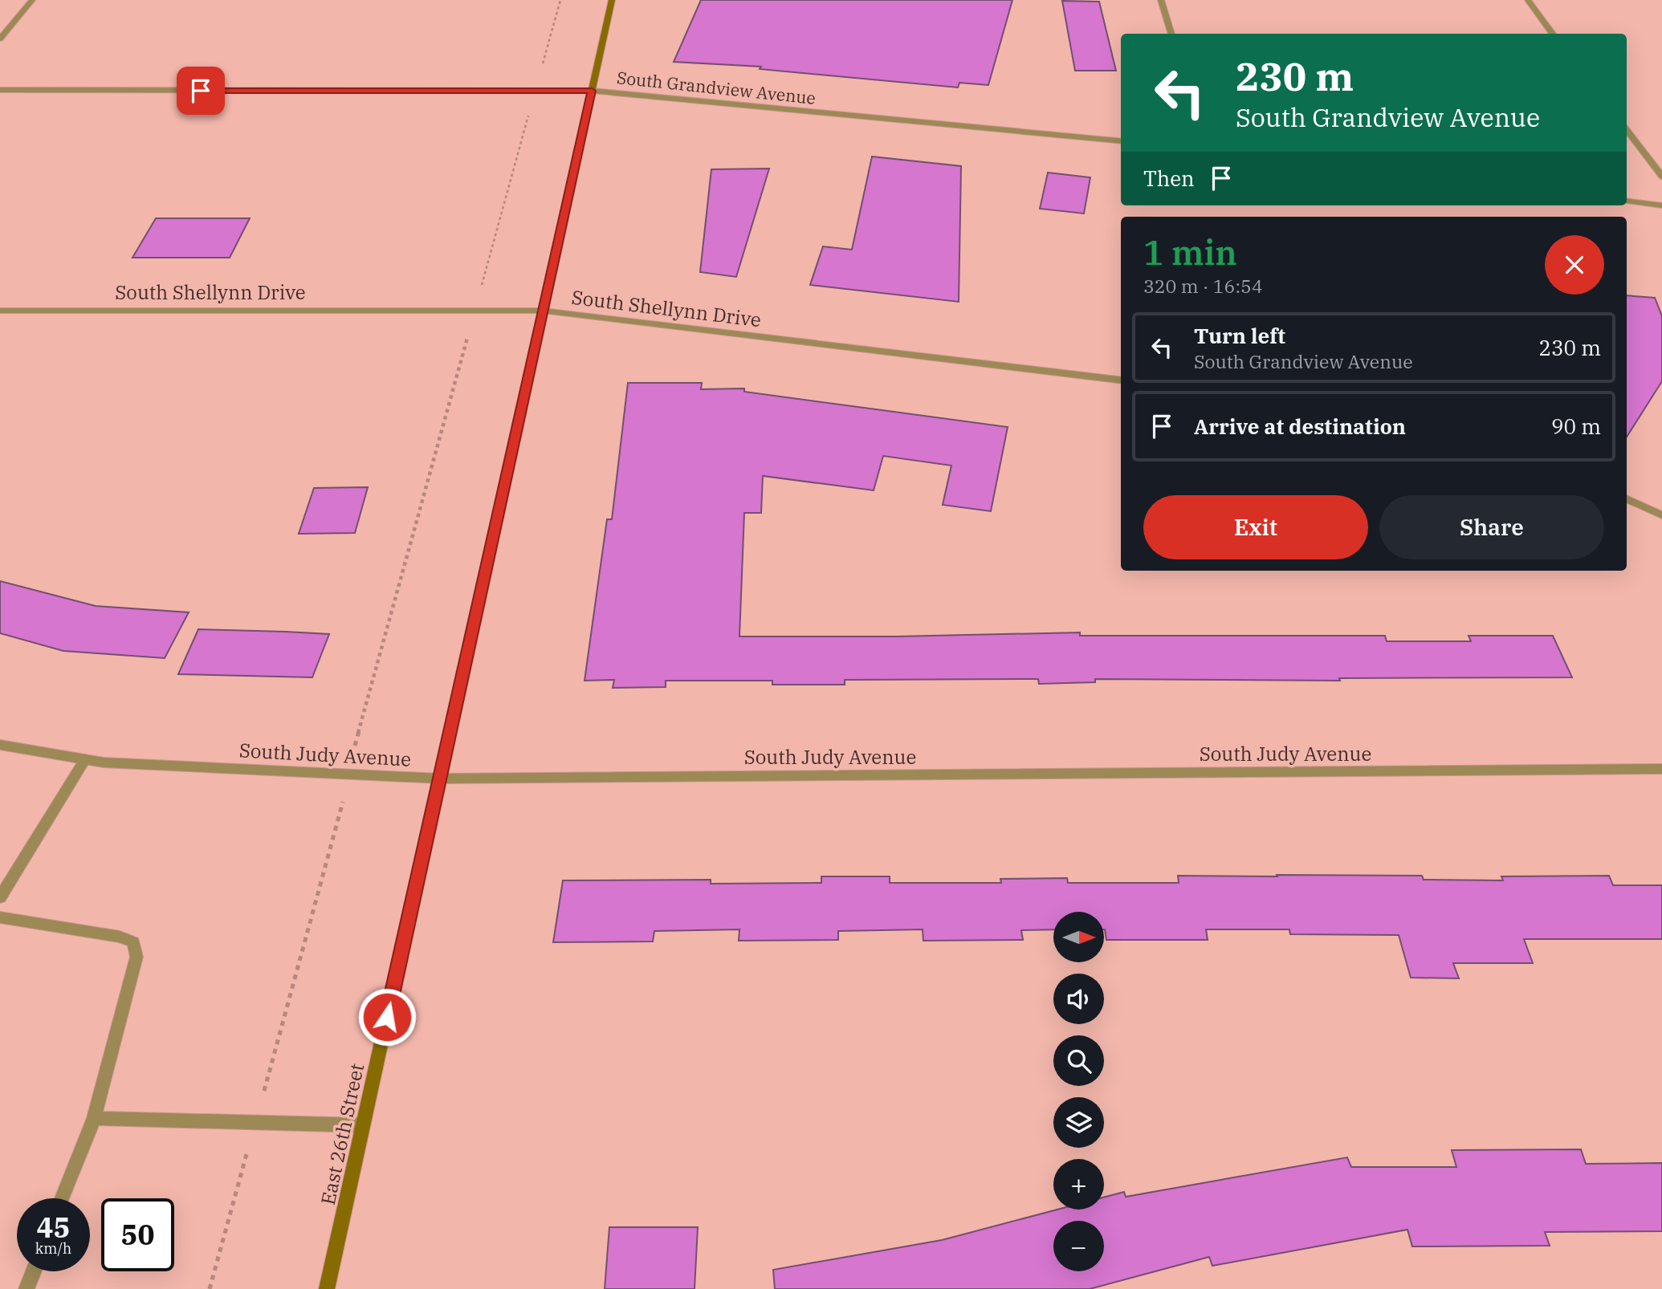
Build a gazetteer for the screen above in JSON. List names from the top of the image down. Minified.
{"streets":{"main road":["East 26th Street"],"street":["South Grandview Avenue","South Shellynn Drive","South Judy Avenue"]},"crossings":[["South Grandview Avenue","East 26th Street"],["South Shellynn Drive","East 26th Street"],["South Judy Avenue","East 26th Street"]],"north":"right","page":{"turn":["230 m","South Grandview Avenue"],"then":"Then","heading":["1 min","320 m · 16:54"],"list":[{"name":"Turn left","note":"South Grandview Avenue","value":"230 m"},{"name":"Arrive at destination","value":"90 m"}],"buttons":["Exit","Share"],"map_buttons":["+","−"],"speed":"45 km/h","limit":"50"}}
